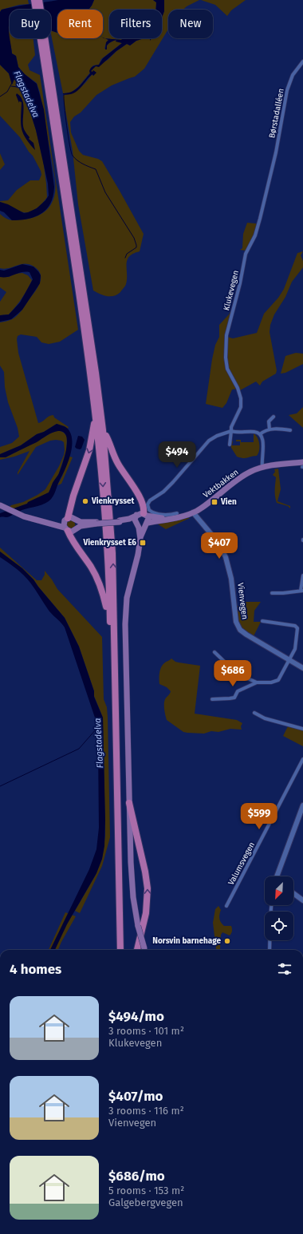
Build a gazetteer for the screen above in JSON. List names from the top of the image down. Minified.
{"streets":{"main road":["Vektbakken","Vienvegen"],"street":["Børstadalléen","Klukevegen","Valumsvegen"]},"crossings":[["Børstadalléen","Klukevegen"],["Vektbakken","Vienvegen"]],"water":["Flagstadelva"],"places":{"other":["Vienkrysset","Norsvin barnehage"],"transit":["Vien","Vienkrysset E6"]},"north":"bottom left","page":{"chip":["Buy","Rent","Filters","New"],"price":["$494","$407","$686","$599"],"heading":"4 homes","list":[{"name":"$494/mo","note":"3 rooms · 101 m² · Klukevegen"},{"name":"$407/mo","note":"3 rooms · 116 m² · Vienvegen"},{"name":"$686/mo","note":"5 rooms · 153 m² · Galgebergvegen"}]}}
